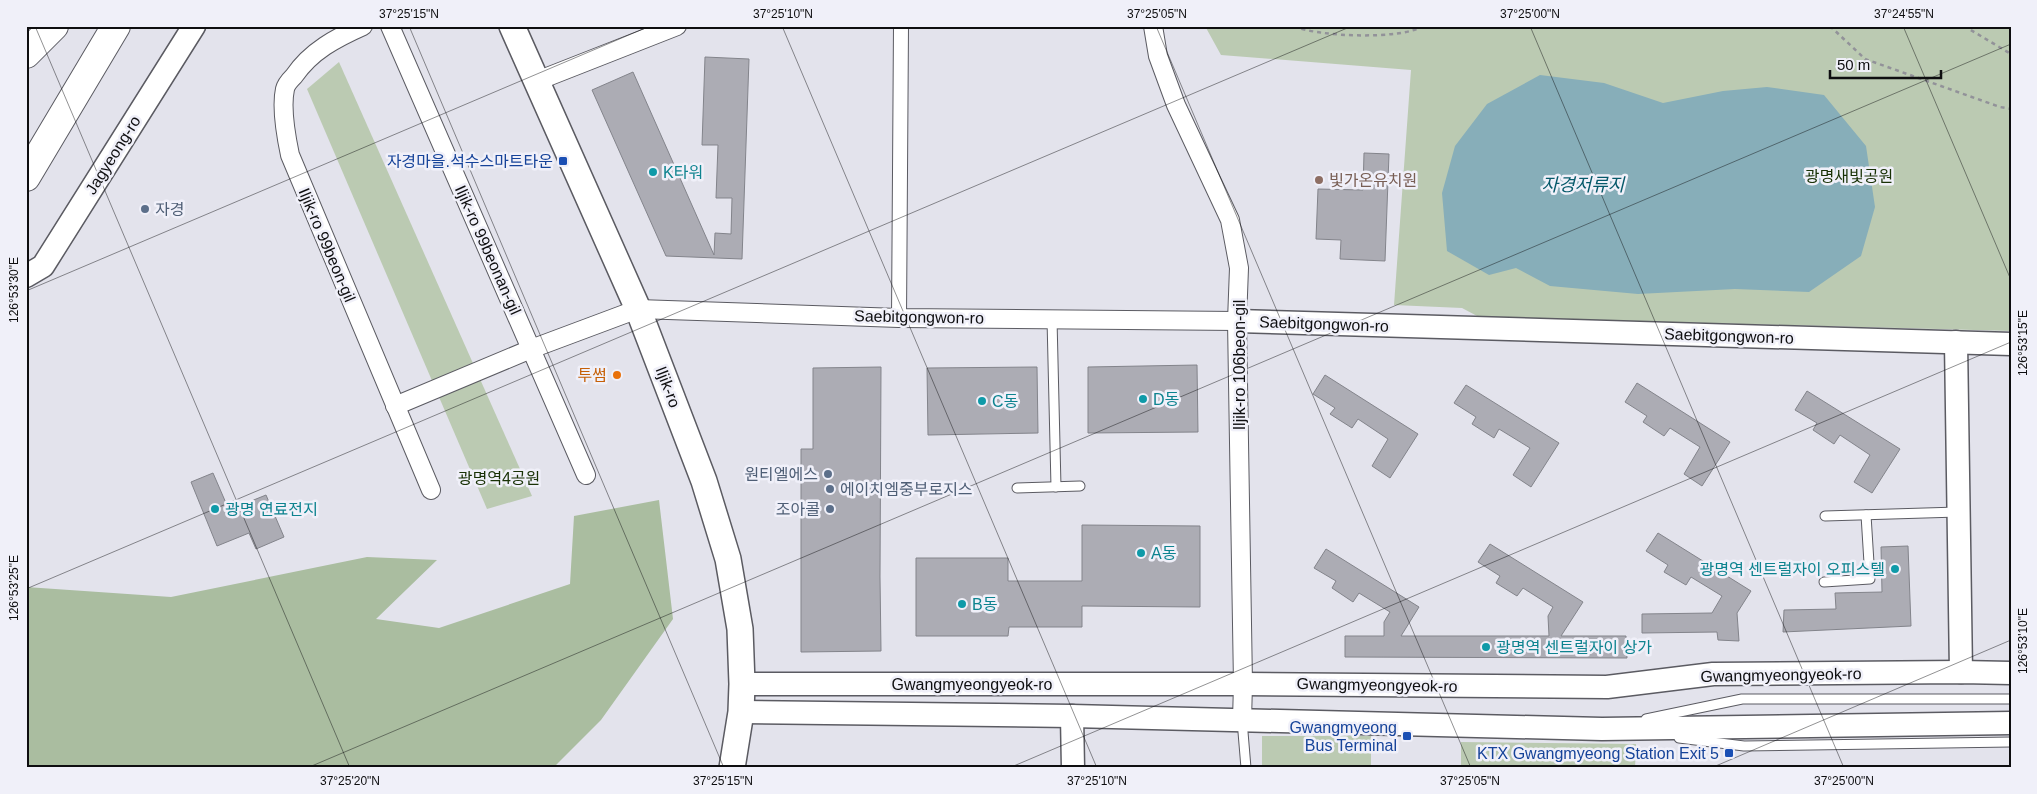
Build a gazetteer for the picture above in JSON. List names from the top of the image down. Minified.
{"streets":{"main road":["Iljik-ro"],"street":["Jagyeong-ro","Iljik-ro 99beon-gil","Iljik-ro 99beonan-gil","Saebitgongwon-ro","Iljik-ro 106beon-gil","Gwangmyeongyeok-ro"]},"crossings":[["Saebitgongwon-ro","Iljik-ro 106beon-gil"],["Saebitgongwon-ro","Iljik-ro"],["Iljik-ro 106beon-gil","Gwangmyeongyeok-ro"],["Iljik-ro","Gwangmyeongyeok-ro"]],"water":["자경저류지"],"parks":["광명새빛공원","광명역4공원"],"places":{"transit":["자경마을.석수스마트타운","Gwangmyeong Bus Terminal","KTX Gwangmyeong Station Exit 5"],"other":["K타워","빛가온유치원","자경","투썸","D동","C동","원티엘에스","에이치엠중부로지스","광명 연료전지","조아콜","A동","광명역 센트럴자이 오피스텔","B동","광명역 센트럴자이 상가"]},"scale_bar":"50 m","coordinates":["37°25'15\"N","37°25'10\"N","37°25'05\"N","37°25'00\"N","37°24'55\"N","126°53'30\"E","126°53'15\"E","126°53'25\"E","126°53'10\"E","37°25'20\"N"]}
